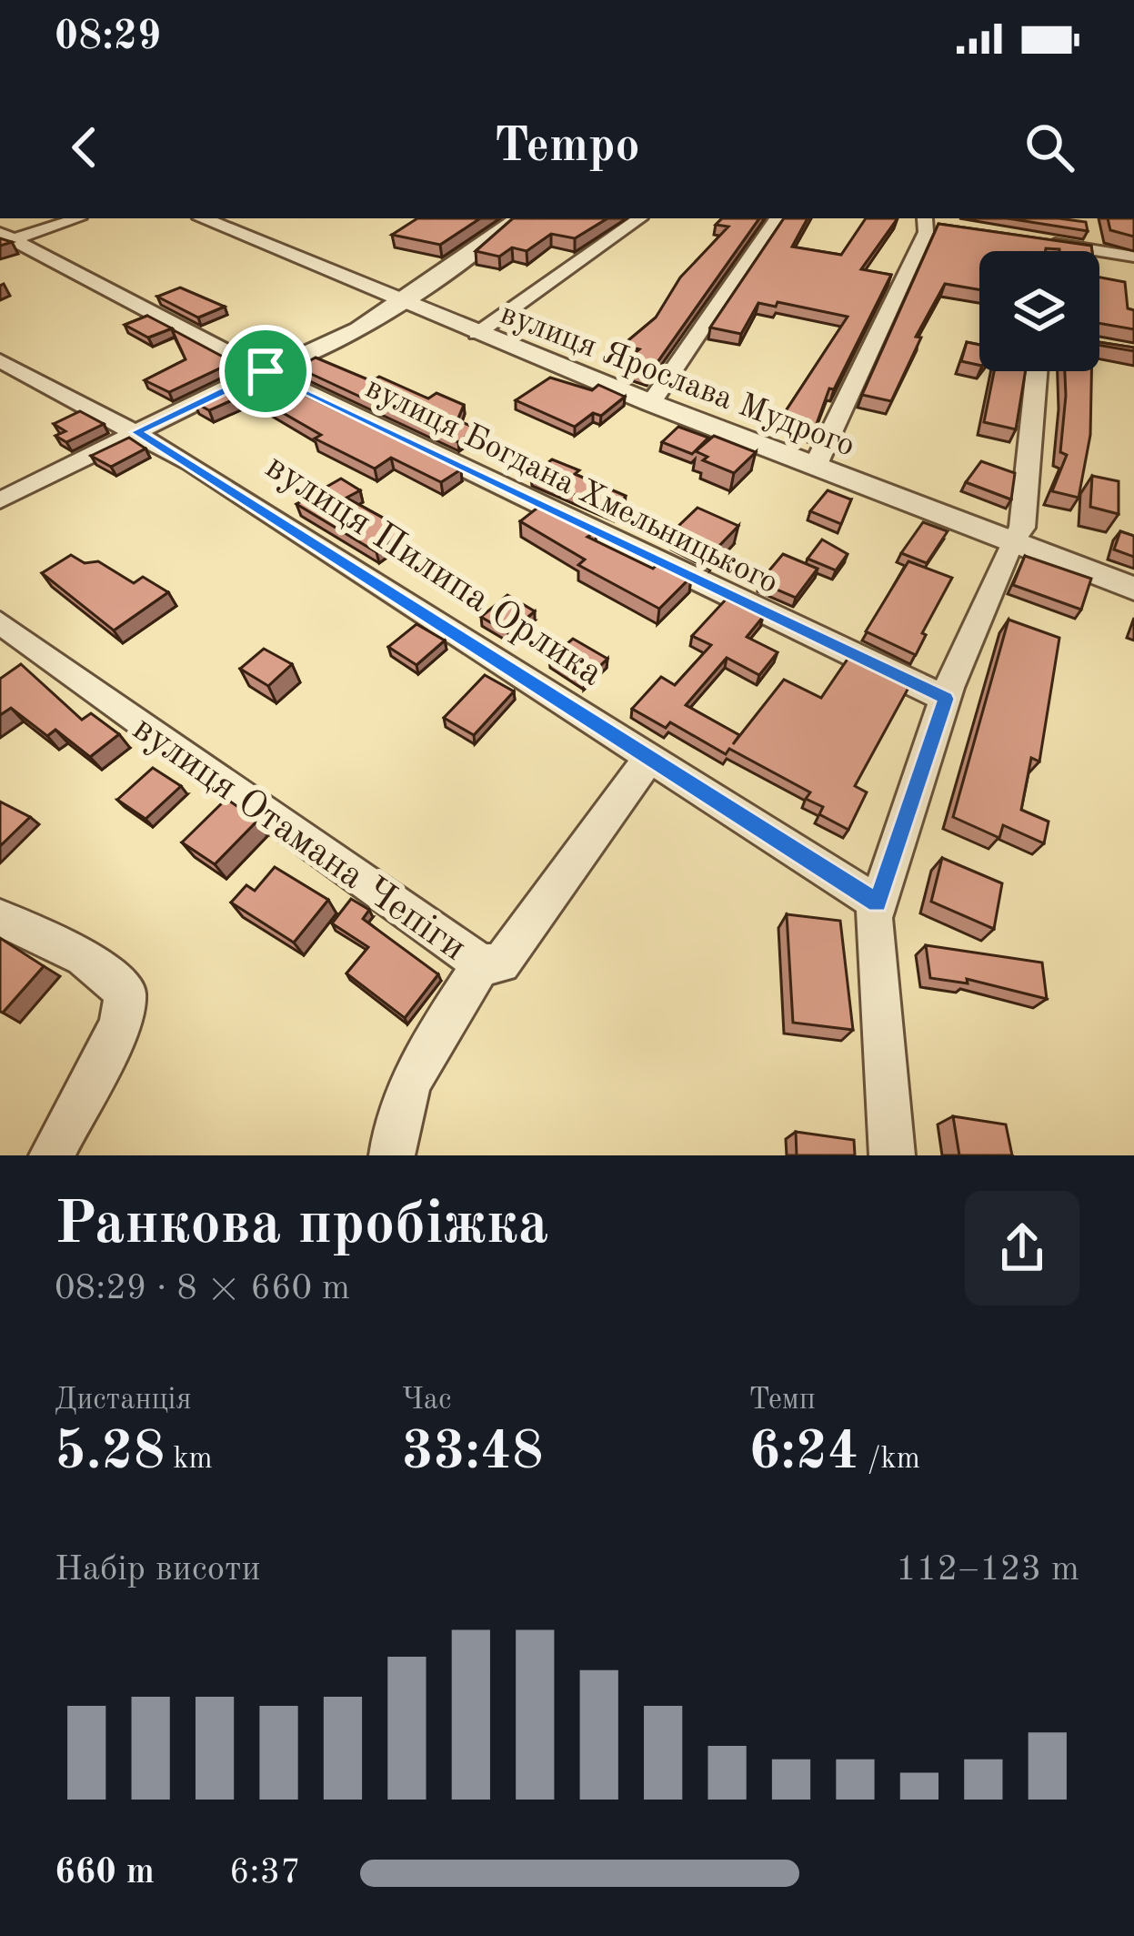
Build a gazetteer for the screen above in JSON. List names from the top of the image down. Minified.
{"streets":{"street":["вулиця Ярослава Мудрого","вулиця Богдана Хмельницького","вулиця Пилипа Орлика","вулиця Отамана Чепіги"]},"page":{"status":"08:29","header":"Tempo","heading":["Ранкова пробіжка","08:29 · 8 × 660 m"],"stats":[["Дистанція","5.28 km"],["Час","33:48"],["Темп","6:24 /km"]],"chart":["Набір висоти","112–123 m"],"list":[{"name":"660 m","note":"6:37"}]}}
